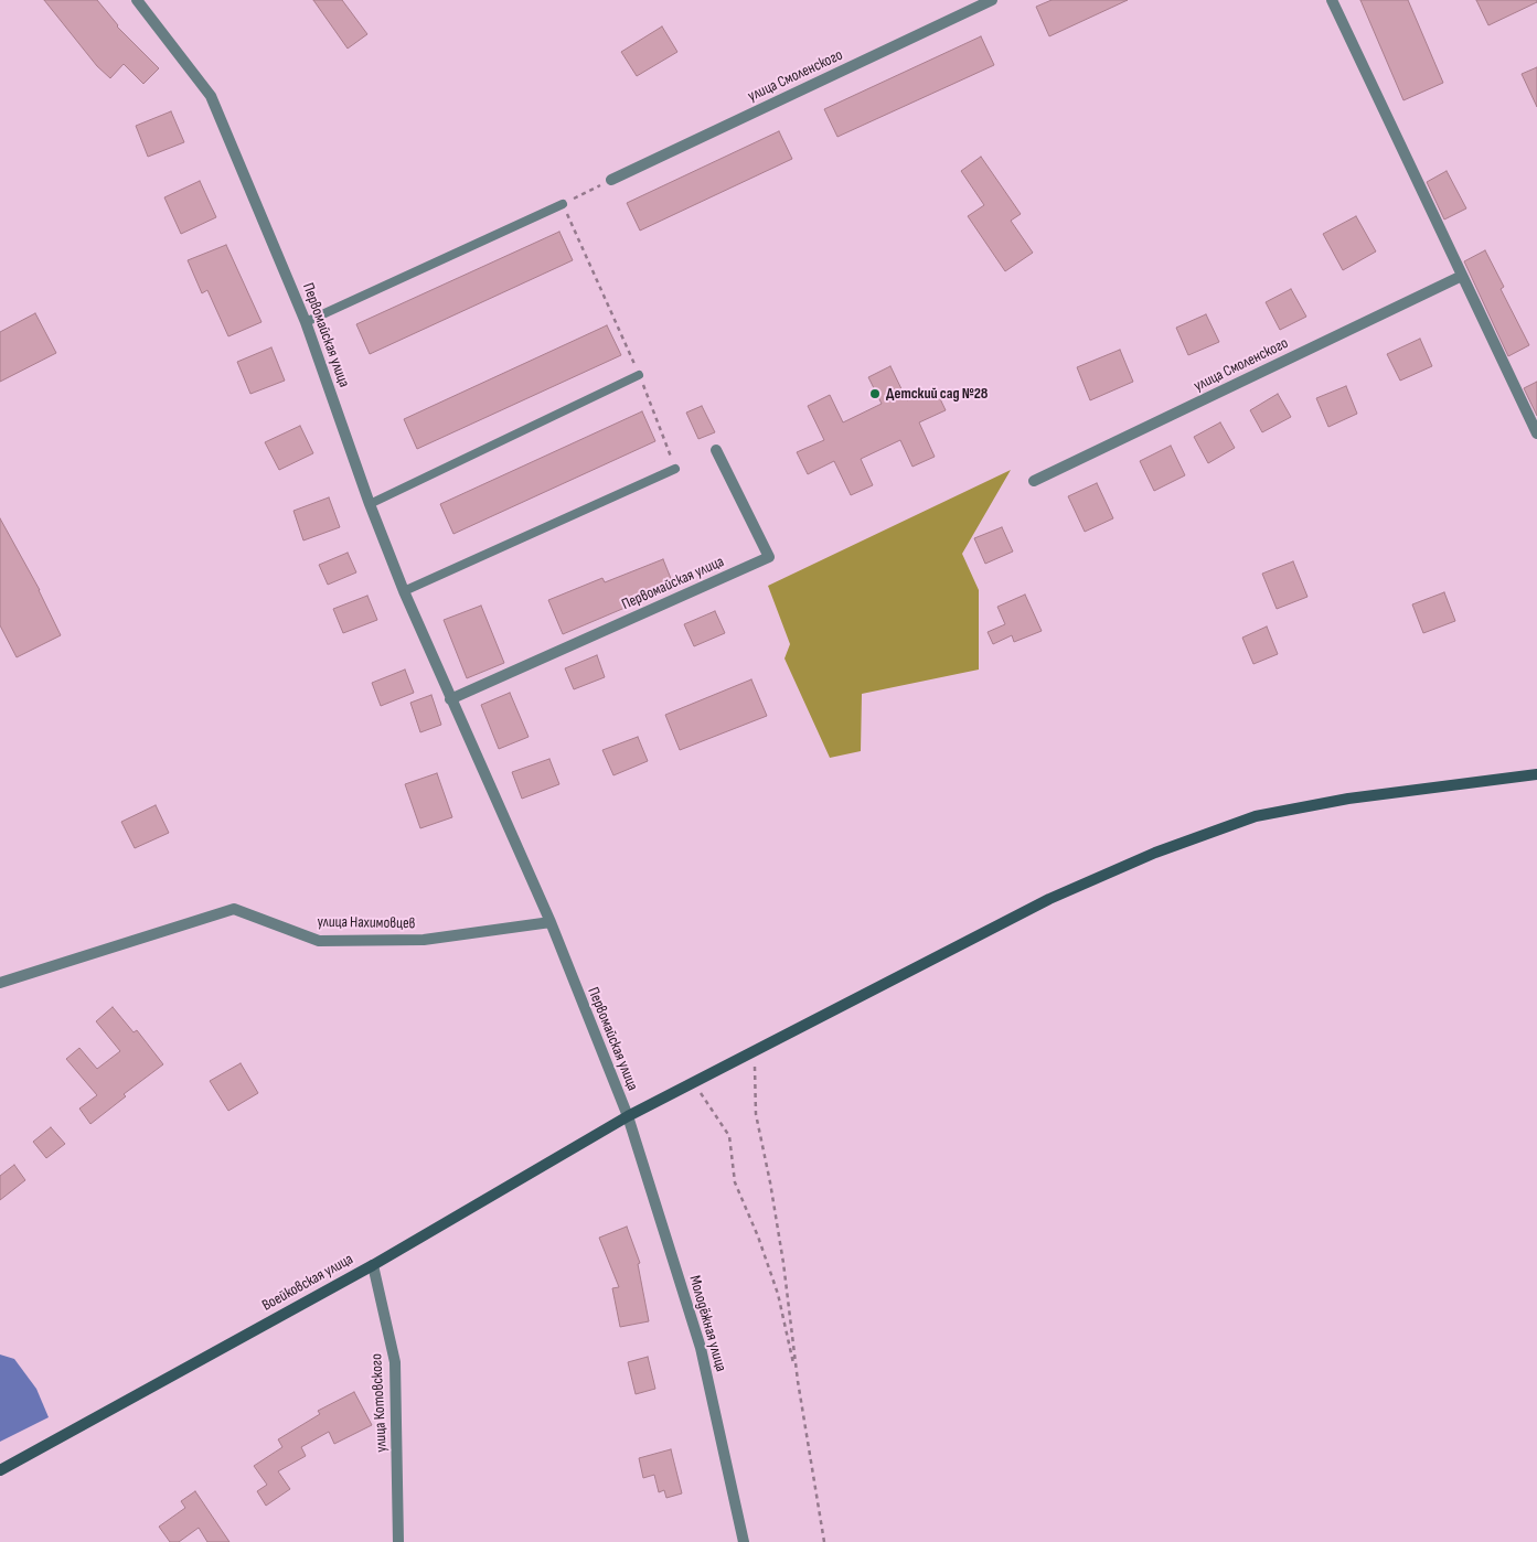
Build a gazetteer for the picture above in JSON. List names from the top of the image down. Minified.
{"streets":{"main road":["Воейковская улица"],"street":["улица Смоленского","Первомайская улица","улица Нахимовцев","Молодёжная улица","улица Котовского"]},"crossings":[["Первомайская улица","улица Нахимовцев"],["Первомайская улица","Воейковская улица"],["Первомайская улица","Молодёжная улица"],["Воейковская улица","Молодёжная улица"],["Воейковская улица","улица Котовского"]],"places":["Детский сад №28"]}
